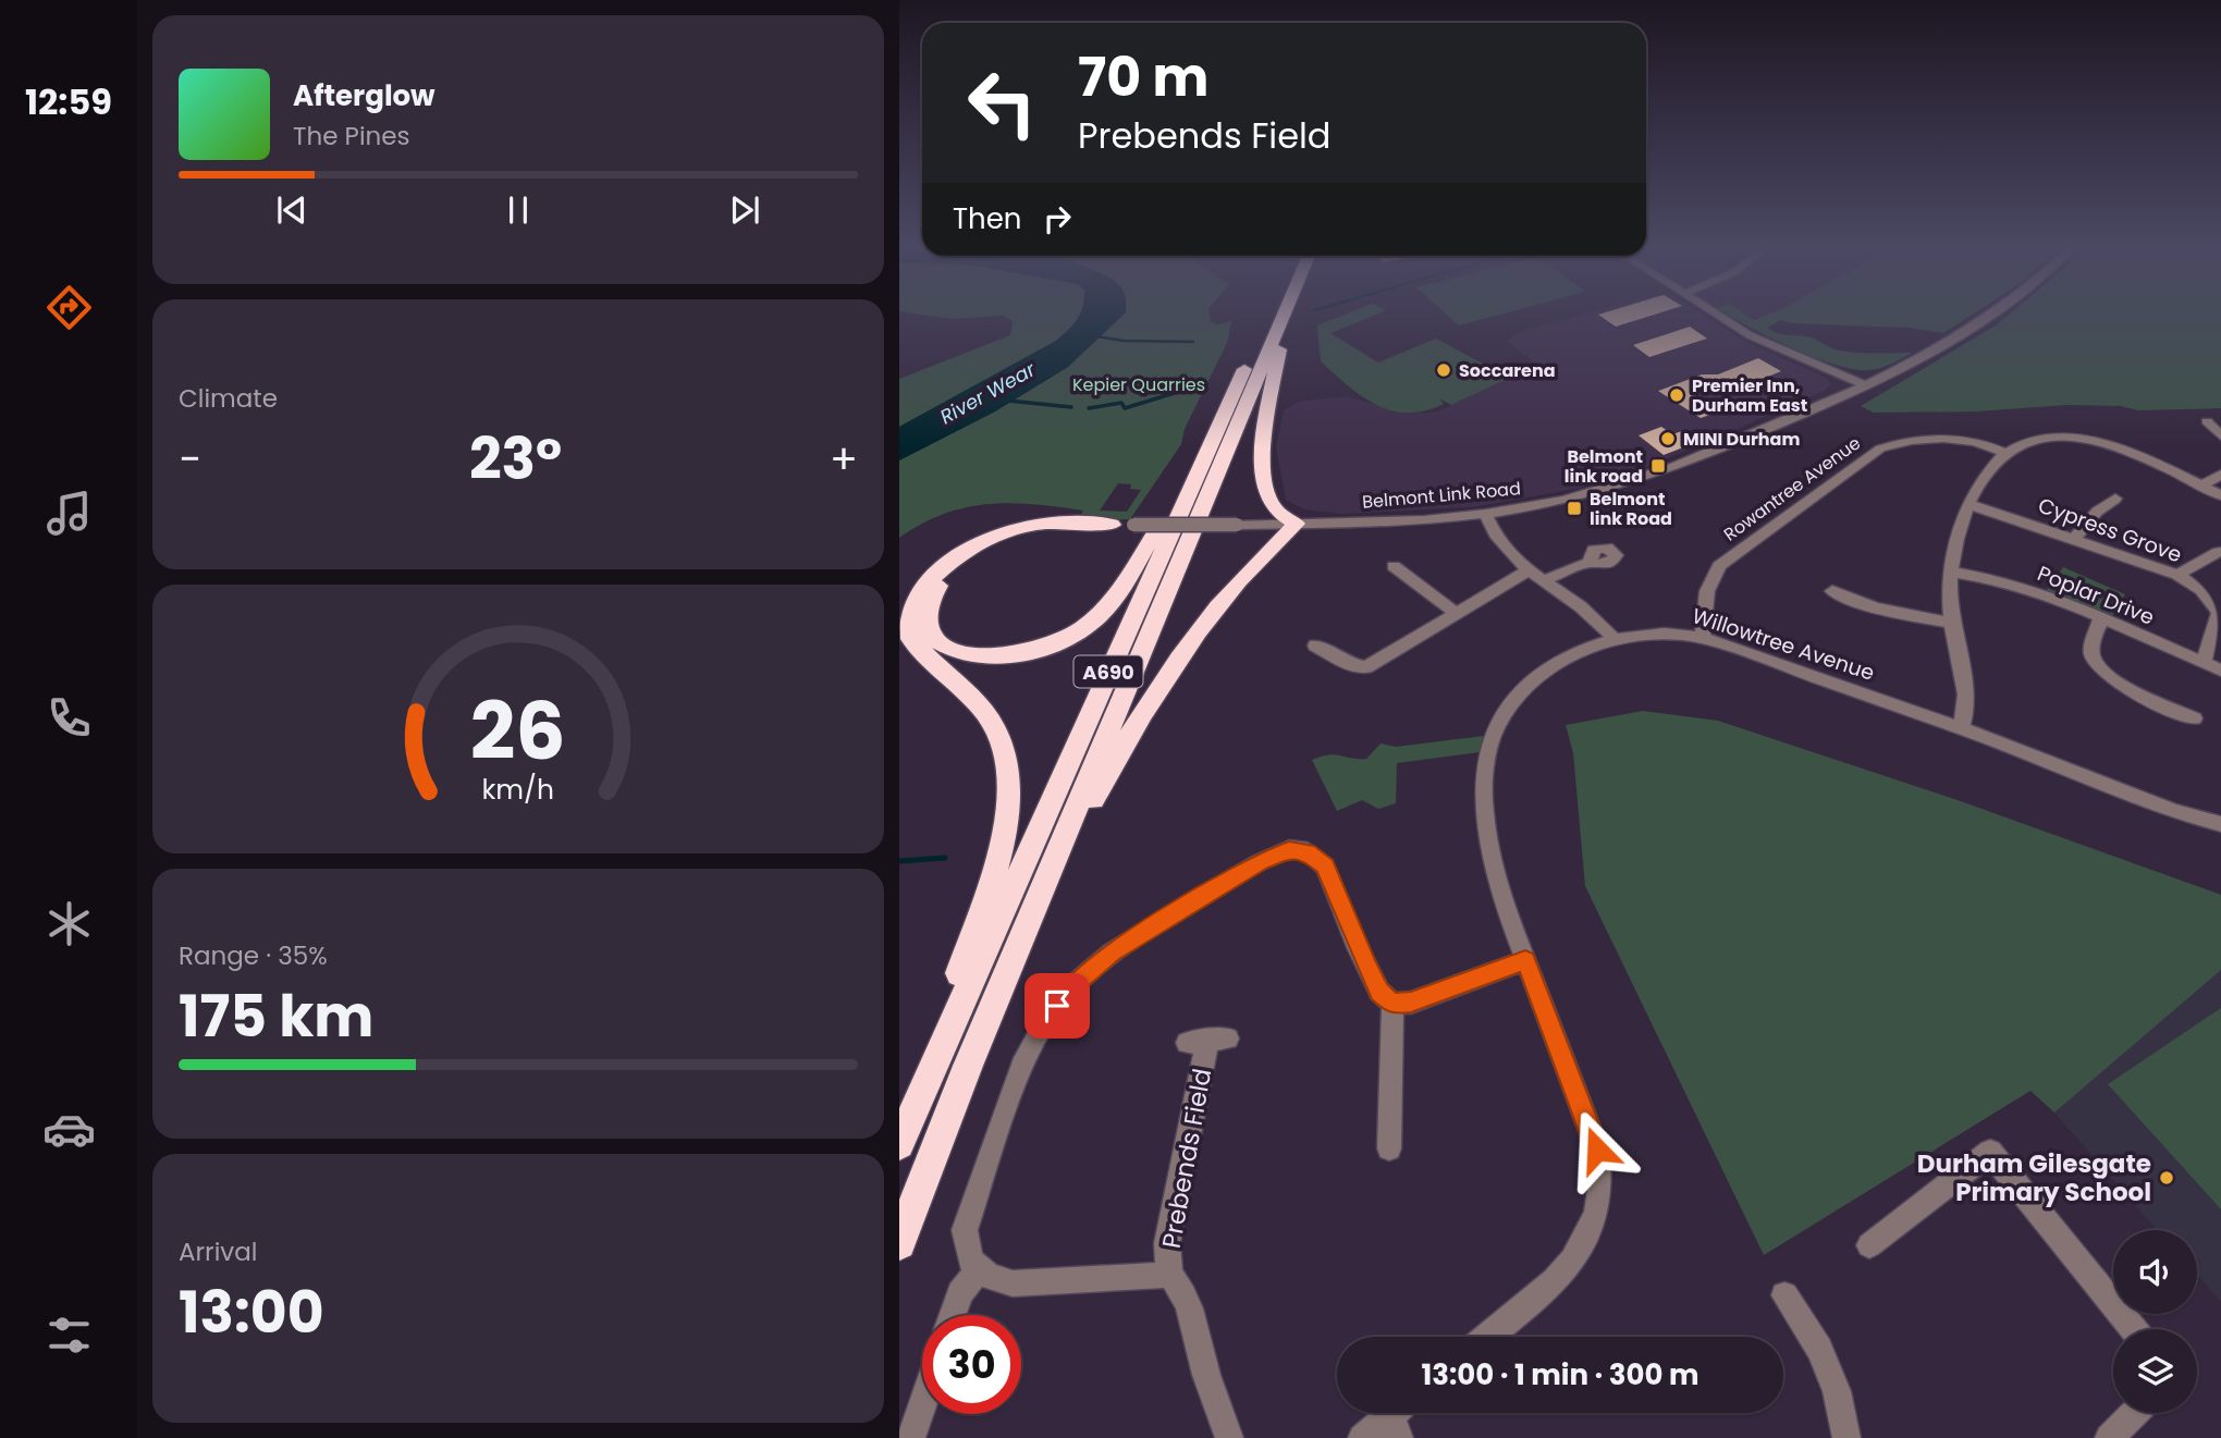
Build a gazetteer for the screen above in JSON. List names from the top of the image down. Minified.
{"streets":{"highway":["A690"],"street":["Rowantree Avenue","Belmont Link Road","Cypress Grove","Poplar Drive","Willowtree Avenue","Prebends Field"]},"crossings":[["Rowantree Avenue","Willowtree Avenue"],["Cypress Grove","Poplar Drive"]],"water":["River Wear"],"parks":["Kepier Quarries"],"places":{"other":["Soccarena","Premier Inn, Durham East","MINI Durham","Durham Gilesgate Primary School"],"transit":["Belmont link road","Belmont link Road"]},"page":{"tabs":"12:59","turn":["70 m","Prebends Field"],"song":["Afterglow","The Pines"],"then":"Then","tile":["Climate",["Range · 35%","175 km"],["Arrival","13:00"]],"heat":["−","23°","+"],"limit":"30","trip":"13:00 · 1 min · 300 m","gauge":["26","km/h"]}}
